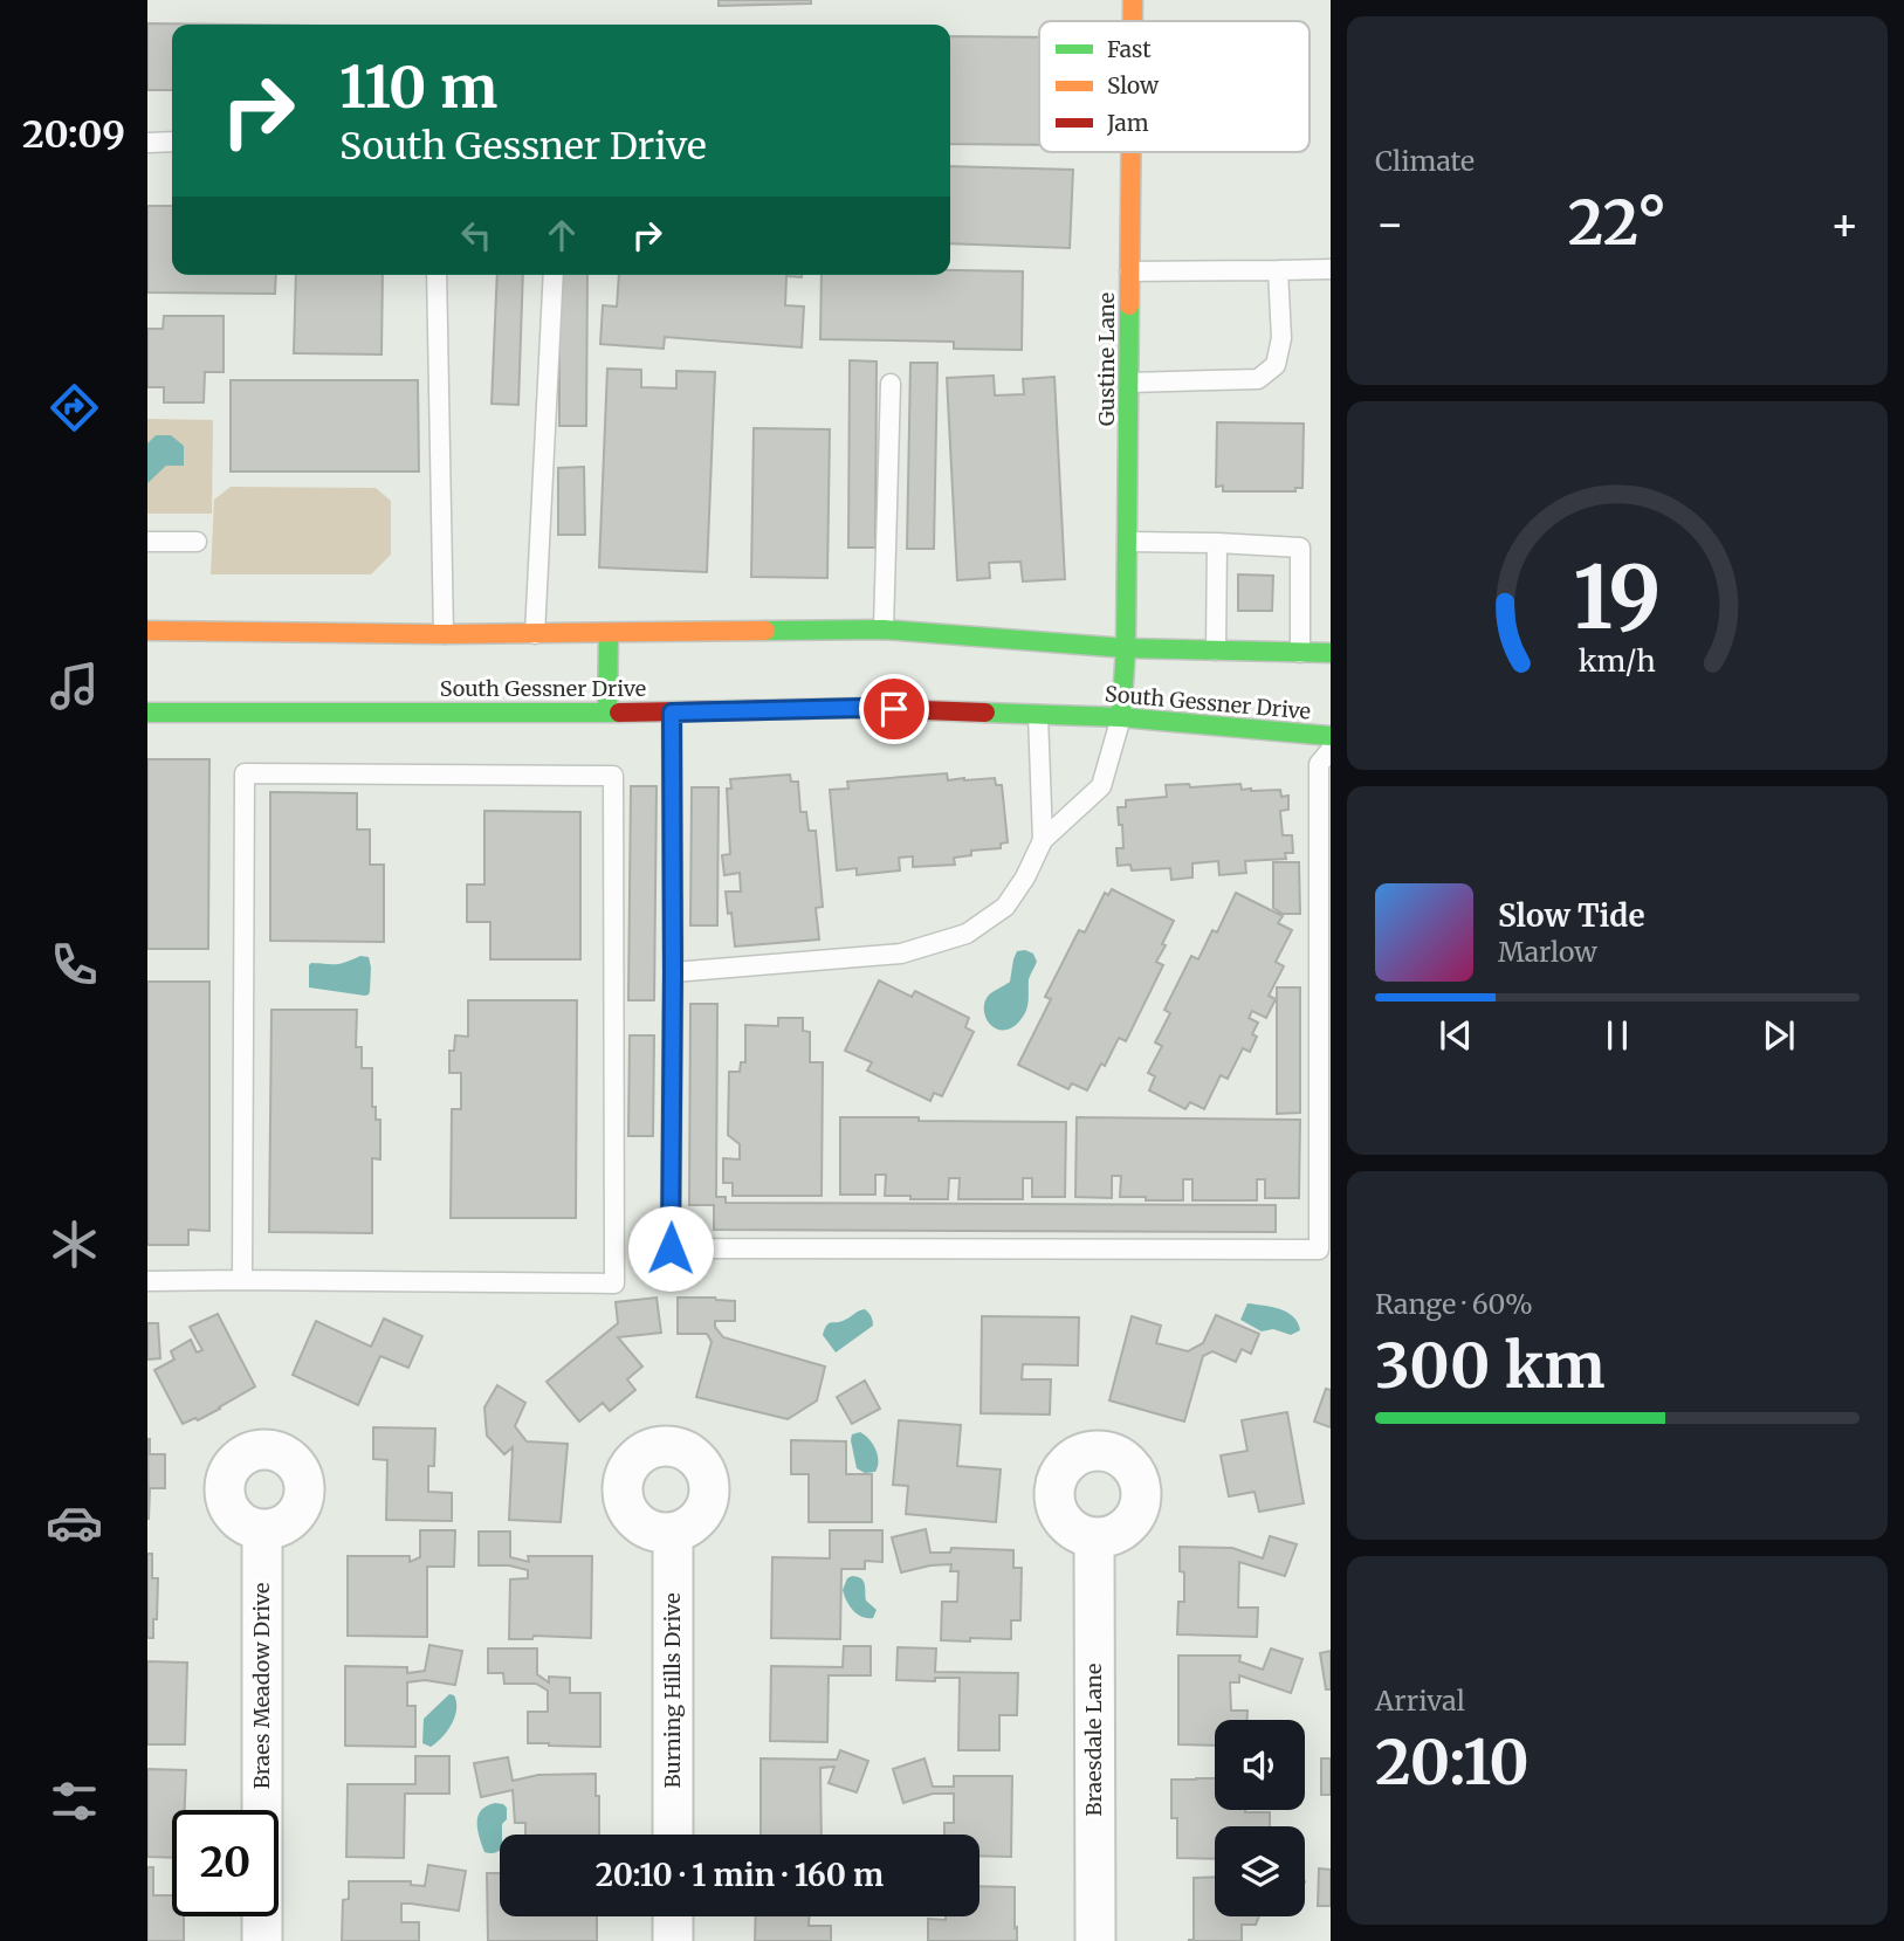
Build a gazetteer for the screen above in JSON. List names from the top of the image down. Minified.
{"streets":{"main road":["Gustine Lane","South Gessner Drive"],"street":["Braes Meadow Drive","Burning Hills Drive","Braesdale Lane"]},"crossings":[["Gustine Lane","South Gessner Drive"]],"legend":["Fast","Slow","Jam"],"page":{"tabs":"20:09","tile":["Climate",["Range · 60%","300 km"],["Arrival","20:10"]],"turn":["110 m","South Gessner Drive"],"heat":["−","22°","+"],"song":["Slow Tide","Marlow"],"limit":"20","trip":"20:10 · 1 min · 160 m","gauge":["19","km/h"]}}
